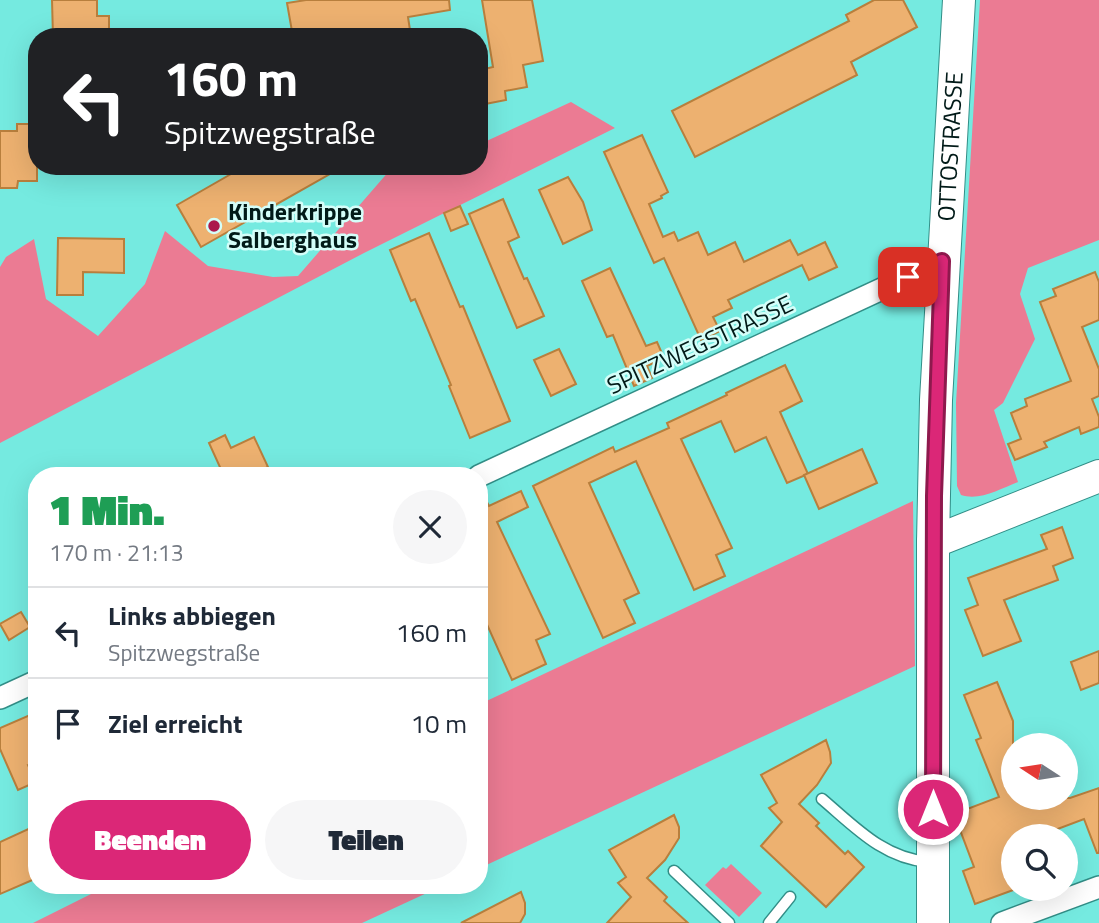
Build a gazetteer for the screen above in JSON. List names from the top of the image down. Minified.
{"streets":{"street":["OTTOSTRASSE","SPITZWEGSTRASSE"]},"crossings":[["OTTOSTRASSE","SPITZWEGSTRASSE"]],"places":["Kinderkrippe Salberghaus"],"north":"left","page":{"turn":["160 m","Spitzwegstraße"],"heading":["1 Min.","170 m · 21:13"],"list":[{"name":"Links abbiegen","note":"Spitzwegstraße","value":"160 m"},{"name":"Ziel erreicht","value":"10 m"}],"buttons":["Beenden","Teilen"]}}
